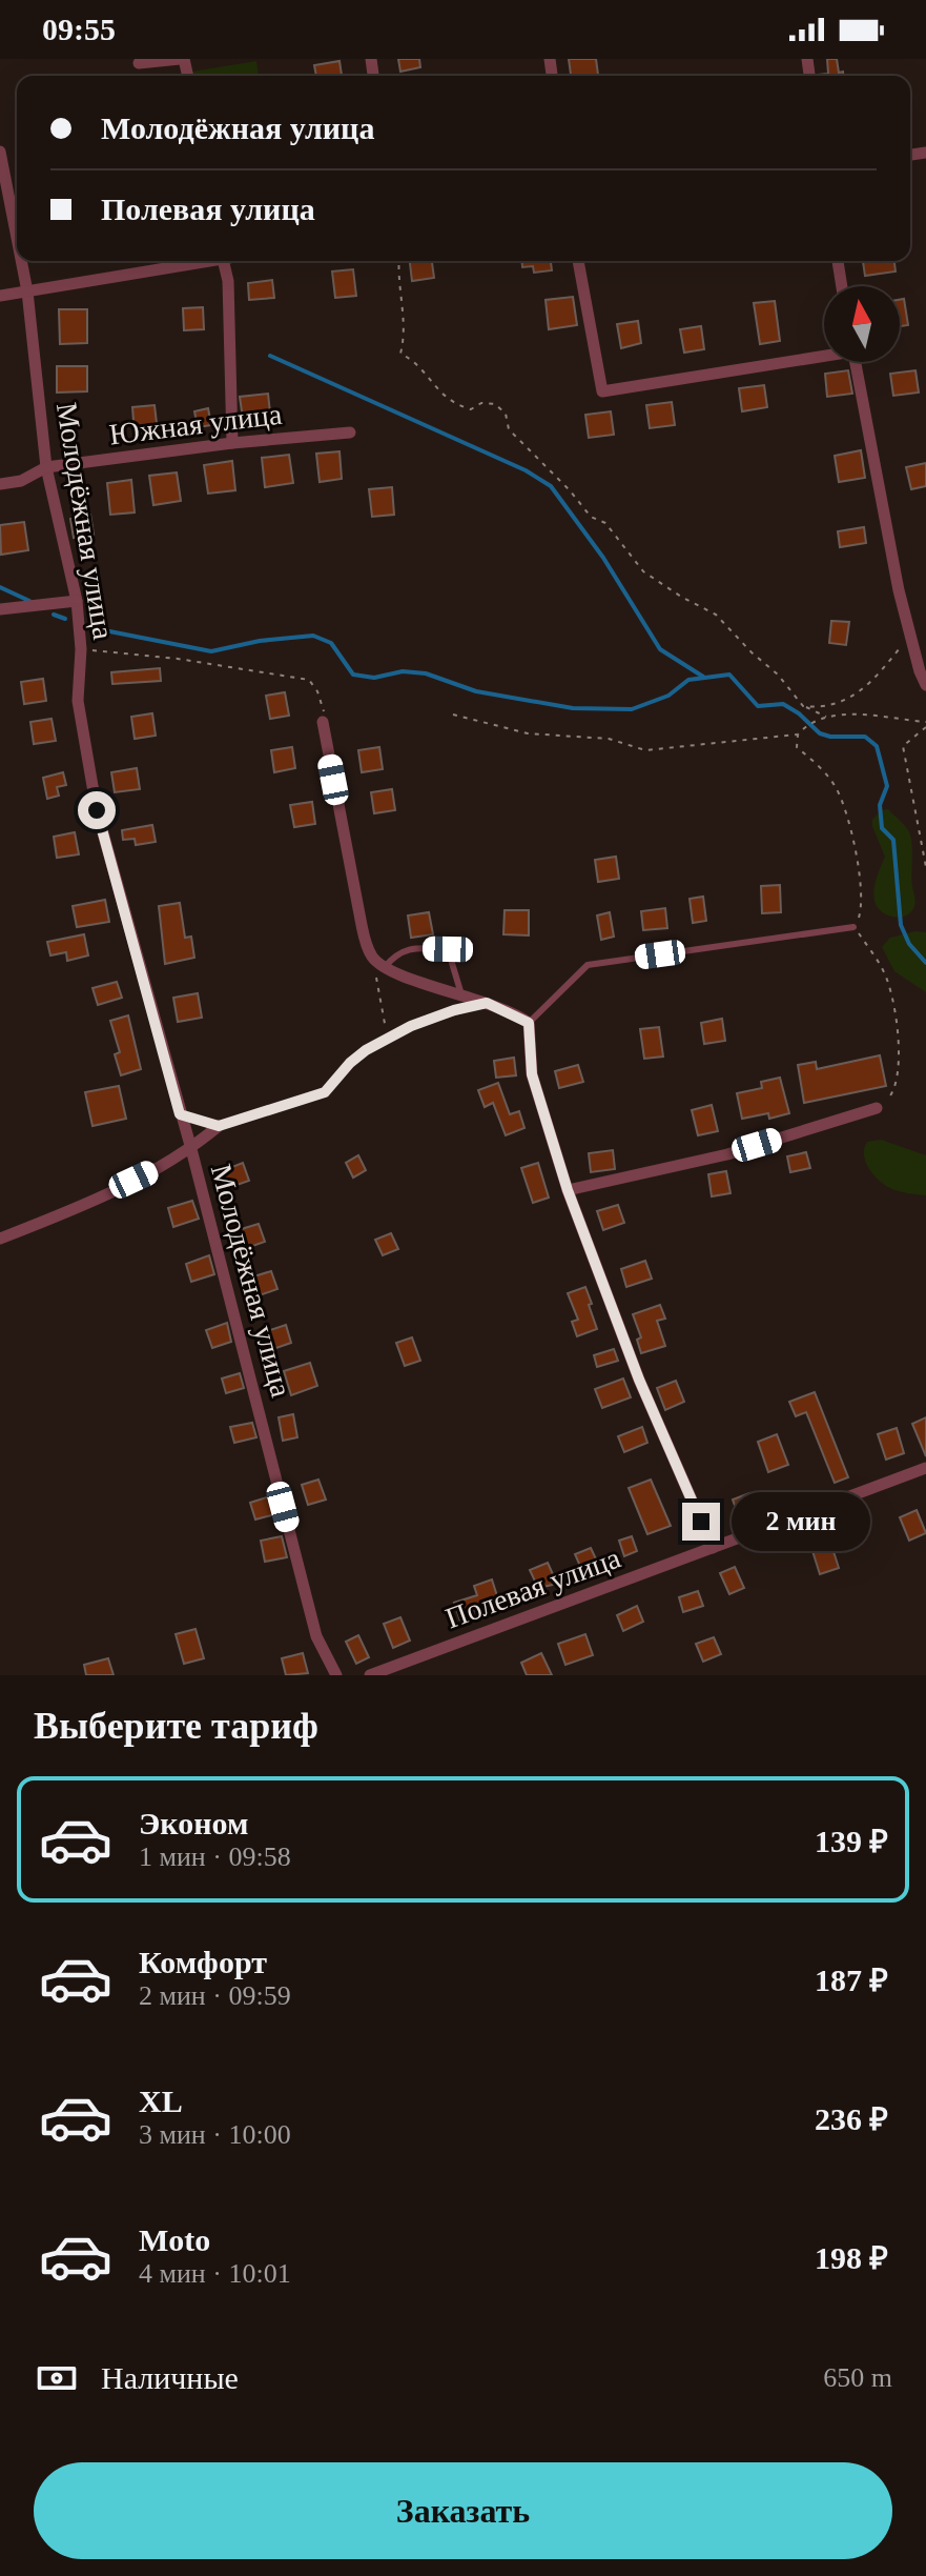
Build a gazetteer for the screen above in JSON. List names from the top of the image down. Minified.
{"streets":{"street":["Южная улица","Молодёжная улица","Полевая улица"]},"crossings":[["Южная улица","Молодёжная улица"]],"north":"top","page":{"status":"09:55","banner":["Молодёжная улица","Полевая улица"],"bubble":"2 мин","heading":"Выберите тариф","list":[{"name":"Эконом","note":"1 мин · 09:58","value":"139 ₽"},{"name":"Комфорт","note":"2 мин · 09:59","value":"187 ₽"},{"name":"XL","note":"3 мин · 10:00","value":"236 ₽"},{"name":"Moto","note":"4 мин · 10:01","value":"198 ₽"}],"pay":["Наличные","650 m"],"buttons":"Заказать"}}
